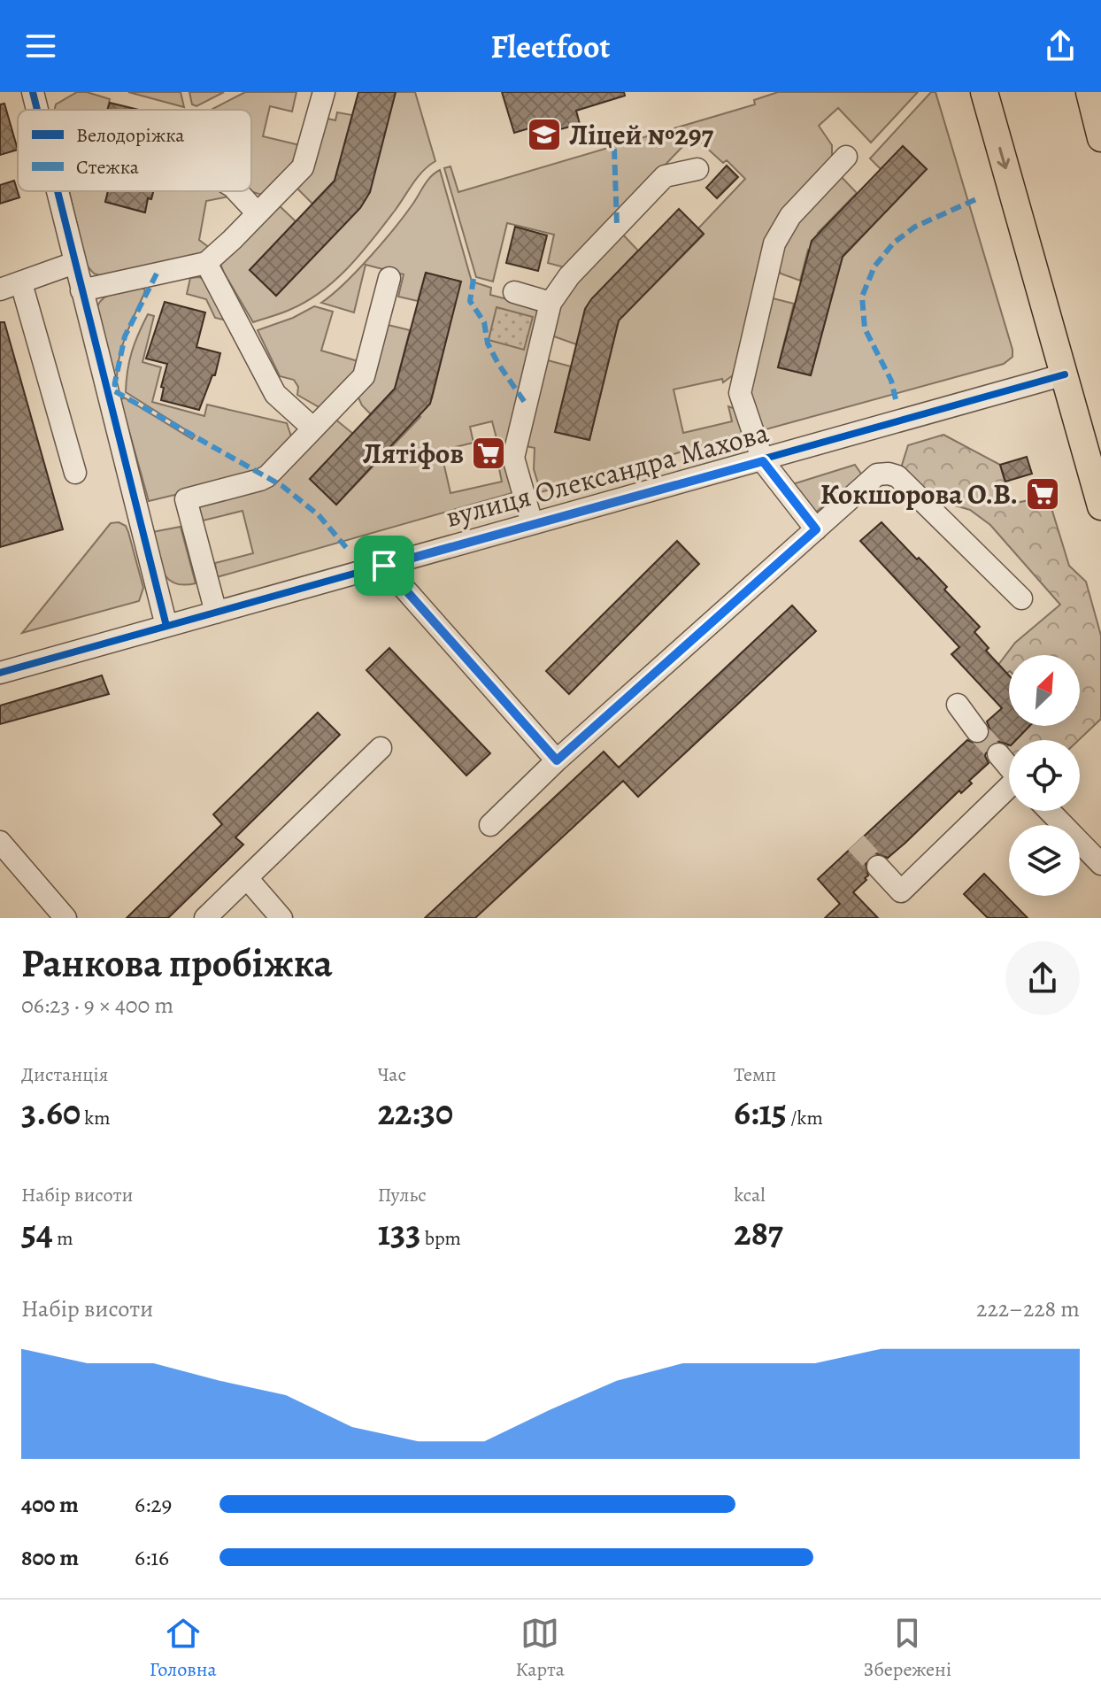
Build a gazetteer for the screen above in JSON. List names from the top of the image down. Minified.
{"streets":{"street":["вулиця Олександра Махова"]},"places":{"school or university":["Ліцей №297"],"supermarket":["Лятіфов","Кокшорова О.В."]},"legend":["Велодоріжка","Стежка"],"north":"top right","page":{"header":"Fleetfoot","heading":["Ранкова пробіжка","06:23 · 9 × 400 m"],"stats":[["Дистанція","3.60 km"],["Час","22:30"],["Темп","6:15 /km"],["Набір висоти","54 m"],["Пульс","133 bpm"],["kcal","287"]],"chart":["Набір висоти","222–228 m"],"list":[{"name":"400 m","note":"6:29"},{"name":"800 m","note":"6:16"}],"tabs":["Головна","Карта","Збережені"]}}
